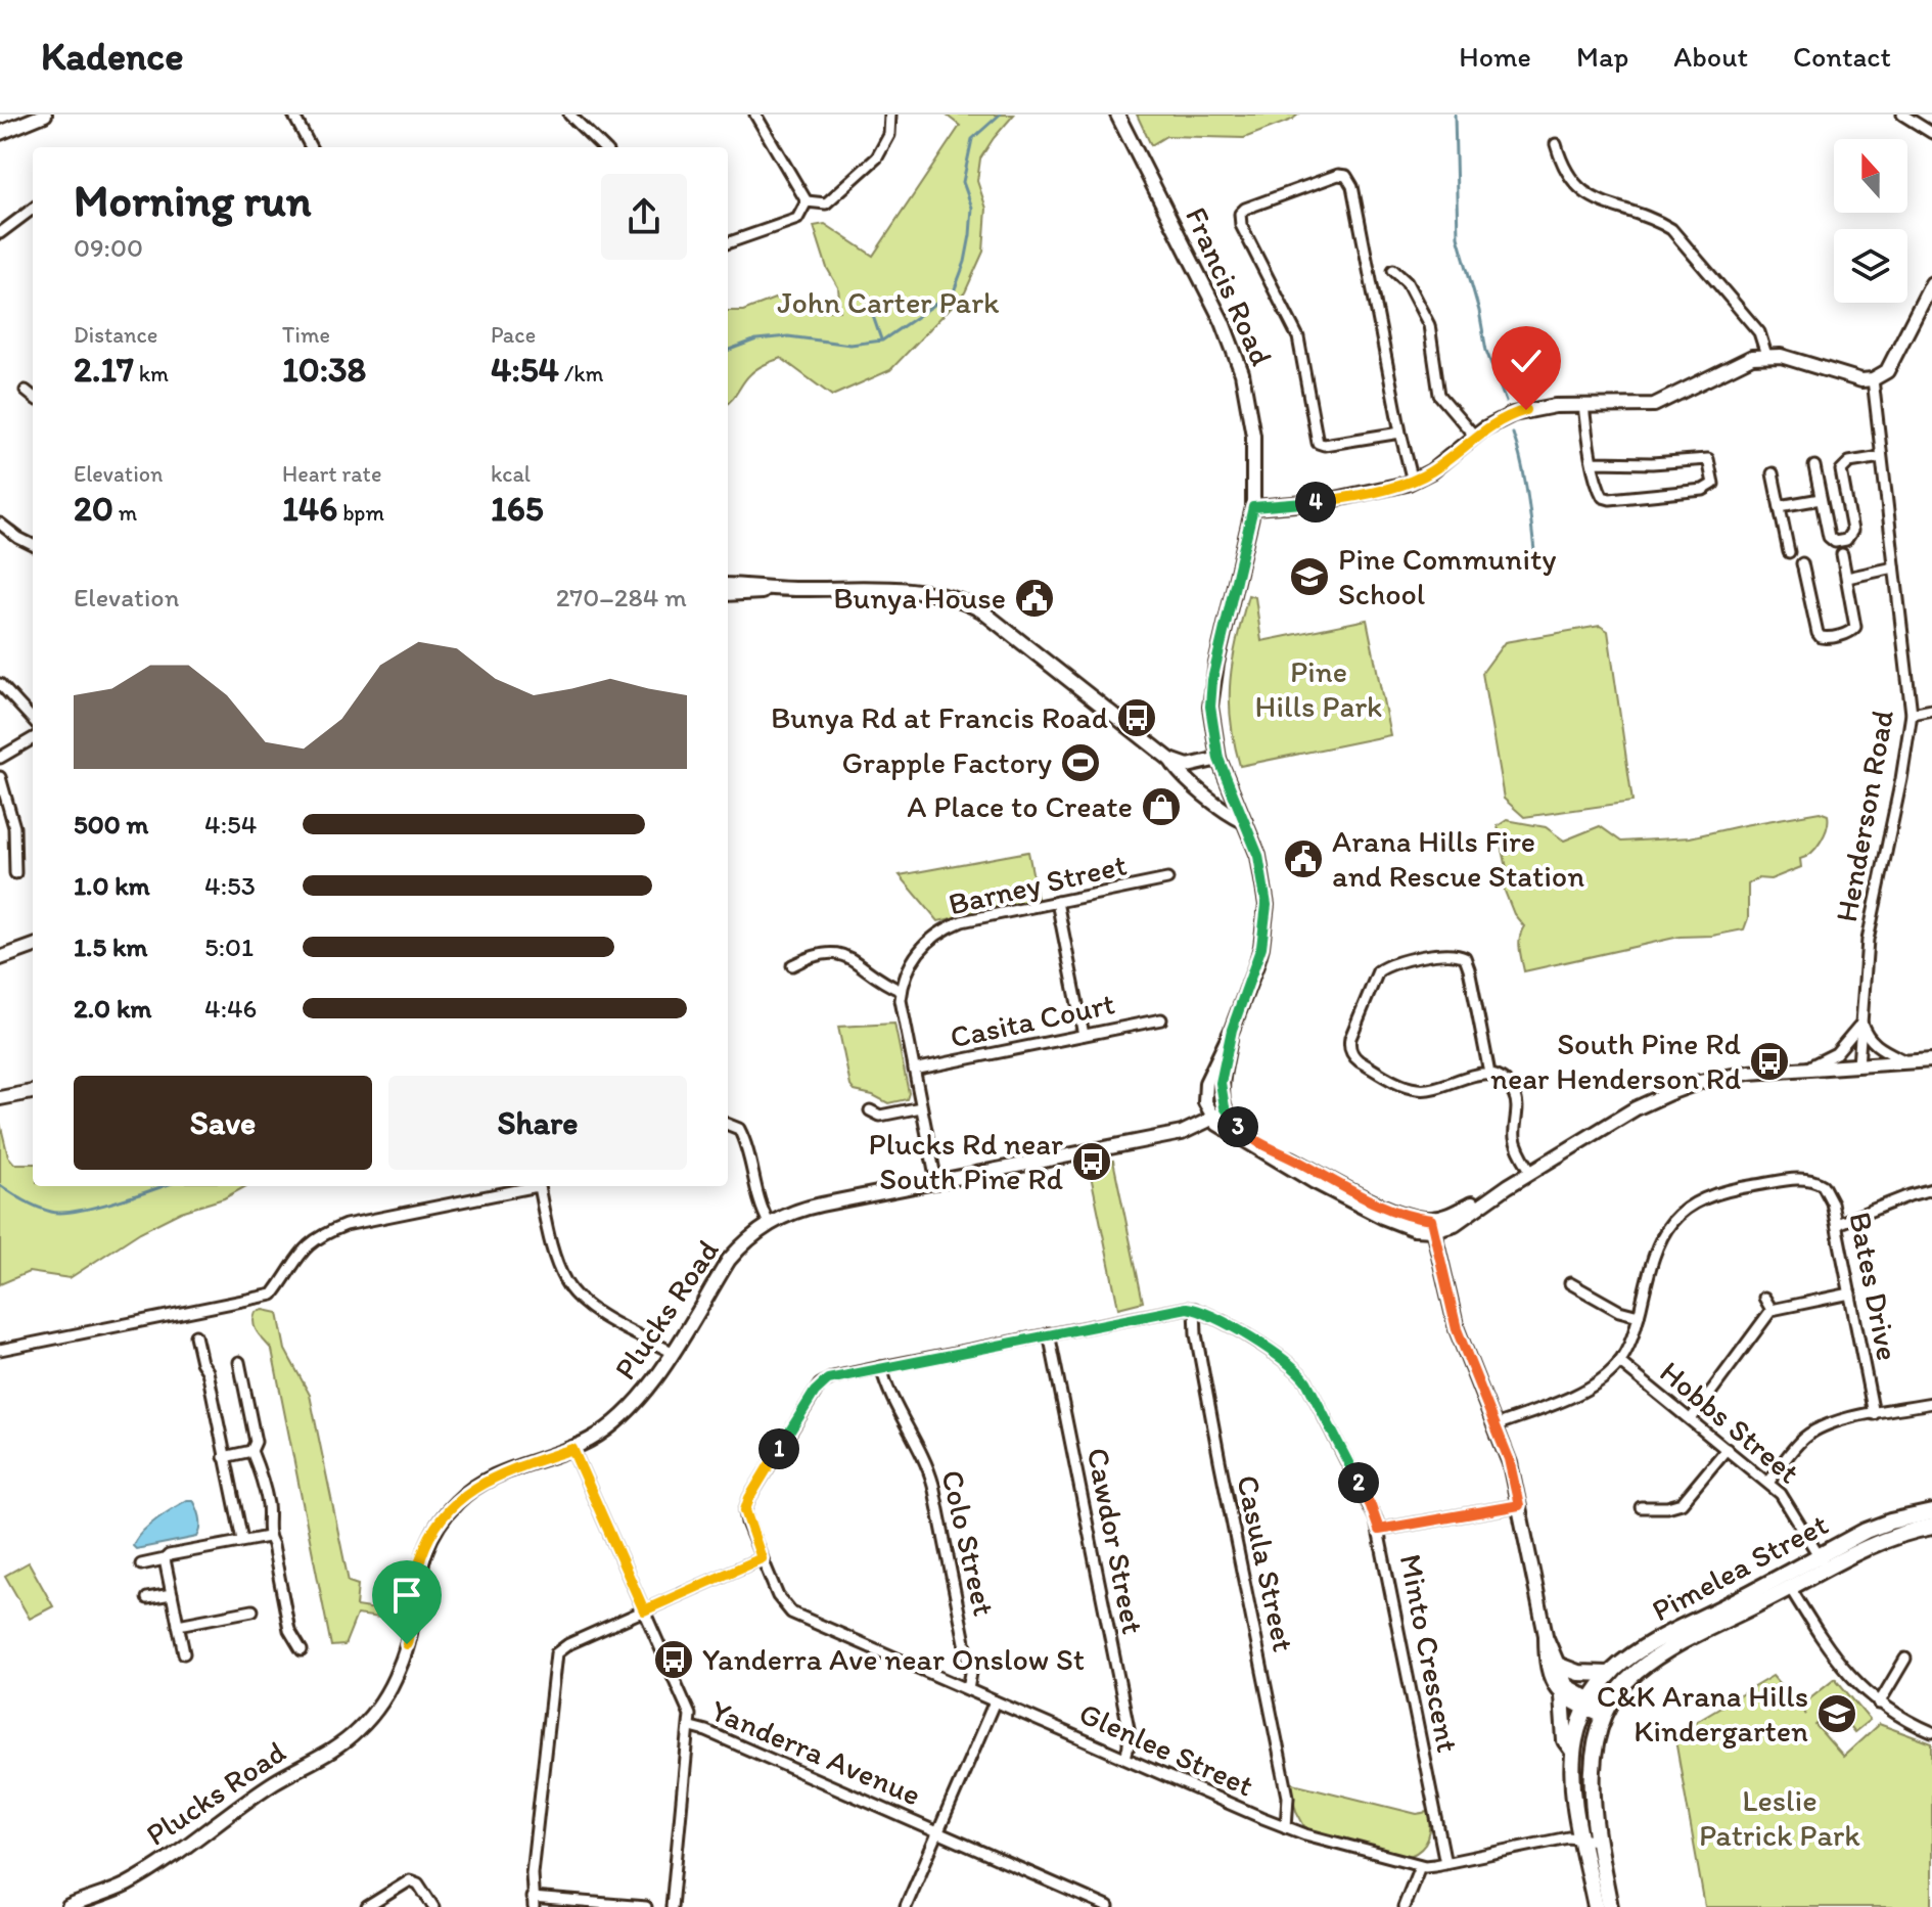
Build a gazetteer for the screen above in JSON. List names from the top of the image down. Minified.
{"streets":{"main road":["Pimelea Street"],"street":["Francis Road","Henderson Road","Barney Street","Casita Court","Bates Drive","Plucks Road","Hobbs Street","Cawdor Street","Colo Street","Casula Street","Minto Crescent","Glenlee Street","Yanderra Avenue"]},"crossings":[["Bates Drive","Hobbs Street"],["Plucks Road","Yanderra Avenue"],["Hobbs Street","Pimelea Street"],["Cawdor Street","Glenlee Street"],["Colo Street","Glenlee Street"],["Casula Street","Minto Crescent"],["Casula Street","Glenlee Street"],["Minto Crescent","Glenlee Street"]],"parks":["John Carter Park","Pine Hills Park","Leslie Patrick Park"],"places":{"school or university":["Pine Community School","C&K Arana Hills Kindergarten"],"public building":["Bunya House","Arana Hills Fire and Rescue Station"],"bus stop":["Bunya Rd at Francis Road","South Pine Rd near Henderson Rd","Plucks Rd near South Pine Rd","Yanderra Ave near Onslow St"],"sports":["Grapple Factory"],"shop":["A Place to Create"]},"north":"top","page":{"header":"Kadence","nav":["Home","Map","About","Contact"],"heading":["Morning run","09:00"],"stats":[["Distance","2.17 km"],["Time","10:38"],["Pace","4:54 /km"],["Elevation","20 m"],["Heart rate","146 bpm"],["kcal","165"]],"pins":["4","3","1","2"],"chart":["Elevation","270–284 m"],"list":[{"name":"500 m","note":"4:54"},{"name":"1.0 km","note":"4:53"},{"name":"1.5 km","note":"5:01"},{"name":"2.0 km","note":"4:46"}],"buttons":["Save","Share"]}}
